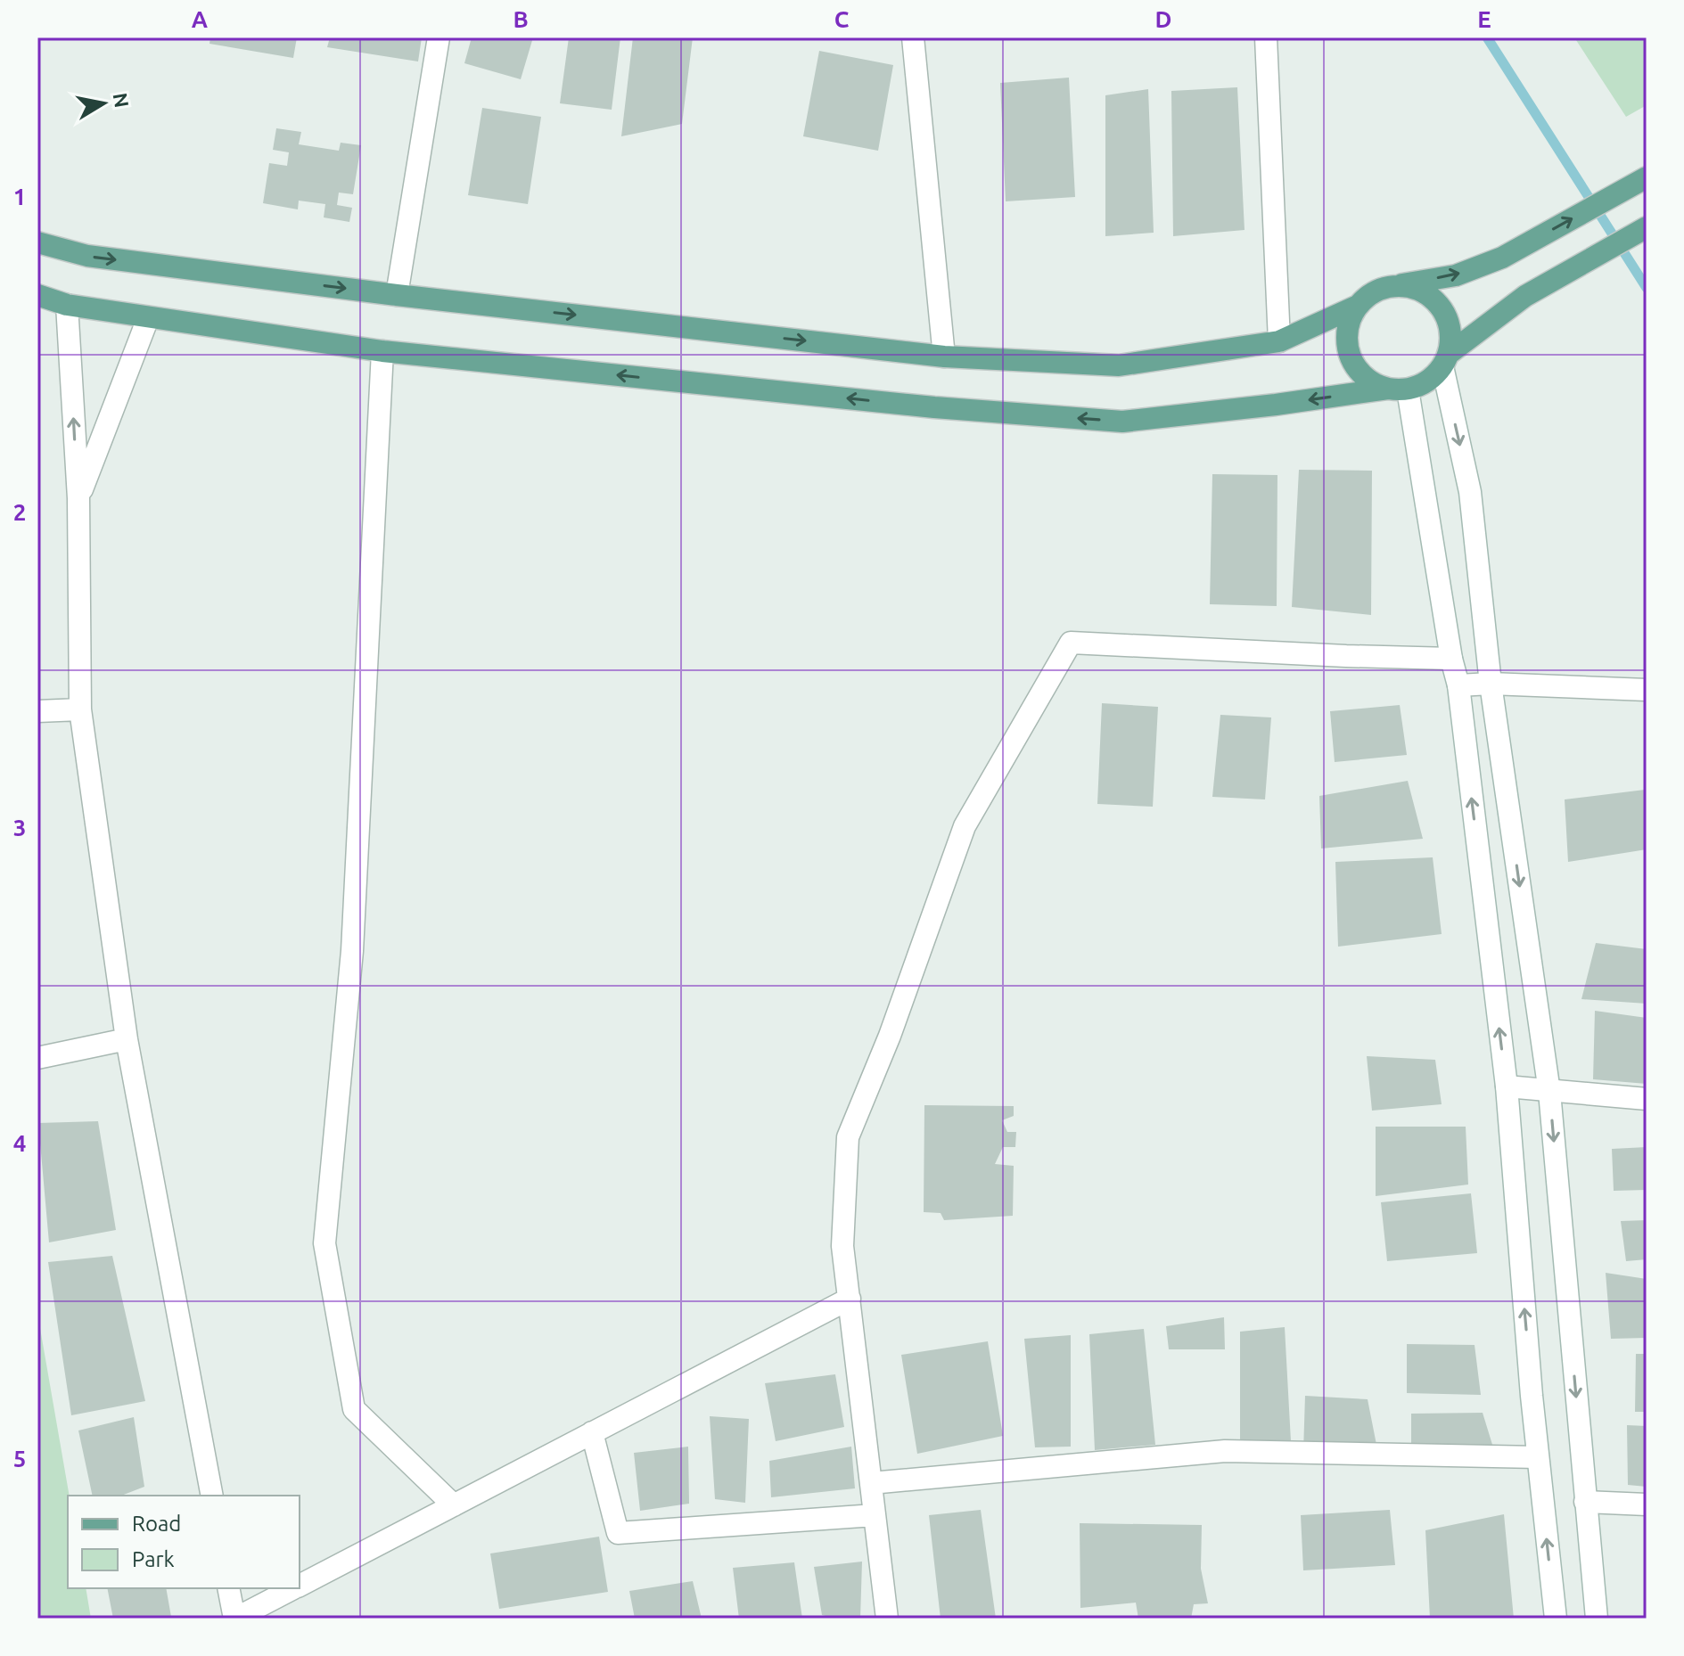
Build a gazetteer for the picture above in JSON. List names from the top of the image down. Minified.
{"legend":["Road","Park"],"north":"right","grid":{"columns":["A","B","C","D","E"],"rows":["1","2","3","4","5"]}}
